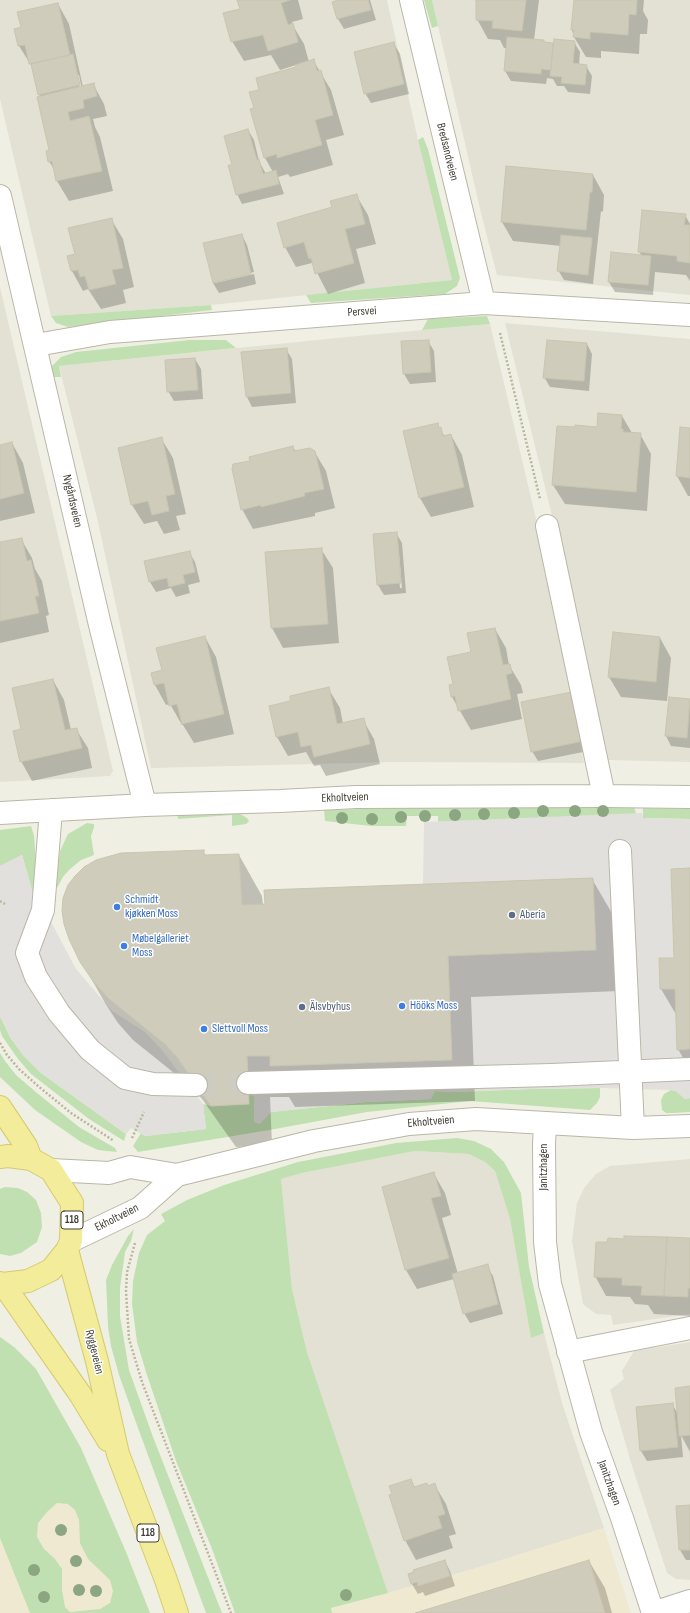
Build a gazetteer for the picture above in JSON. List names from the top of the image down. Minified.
{"streets":{"main road":["118","Ryggeveien"],"street":["Bredsandveien","Persvei","Nygårdsveien","Ekholtveien","Janitzhagen"]},"crossings":[["Bredsandveien","Persvei"],["Persvei","Nygårdsveien"],["Nygårdsveien","Ekholtveien"],["Ekholtveien","Janitzhagen"],["Ekholtveien","118"],["Ekholtveien","Ryggeveien"],["118","Ryggeveien"]],"places":["Schmidt kjøkken Moss","Aberia","Møbelgalleriet Moss","Hööks Moss","Älsvbyhus","Slettvoll Moss"]}
